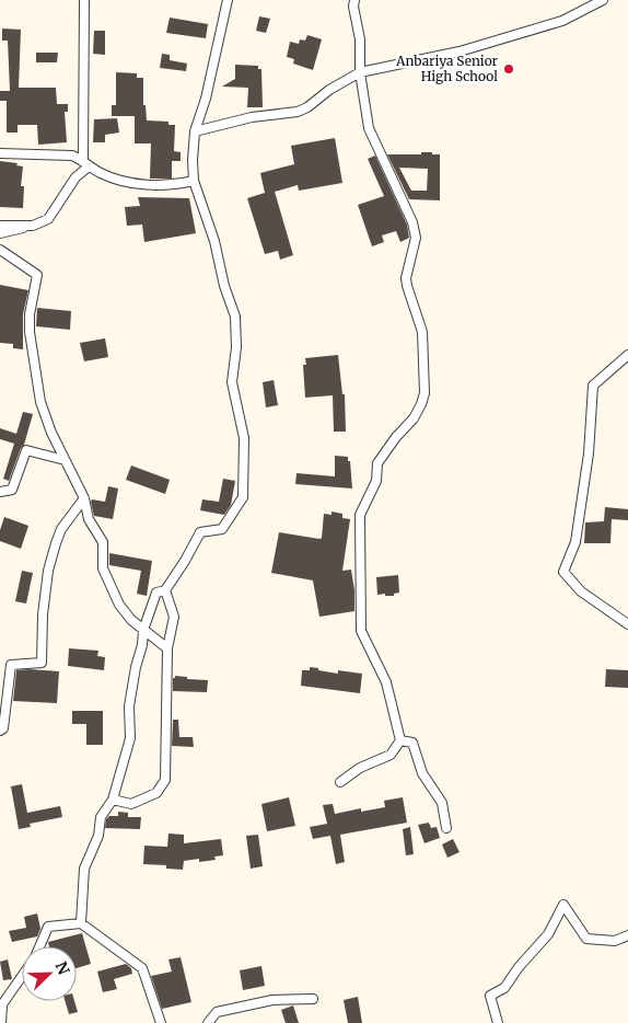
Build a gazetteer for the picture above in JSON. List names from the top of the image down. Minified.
{"places":["Anbariya Senior High School"],"north":"top right"}
